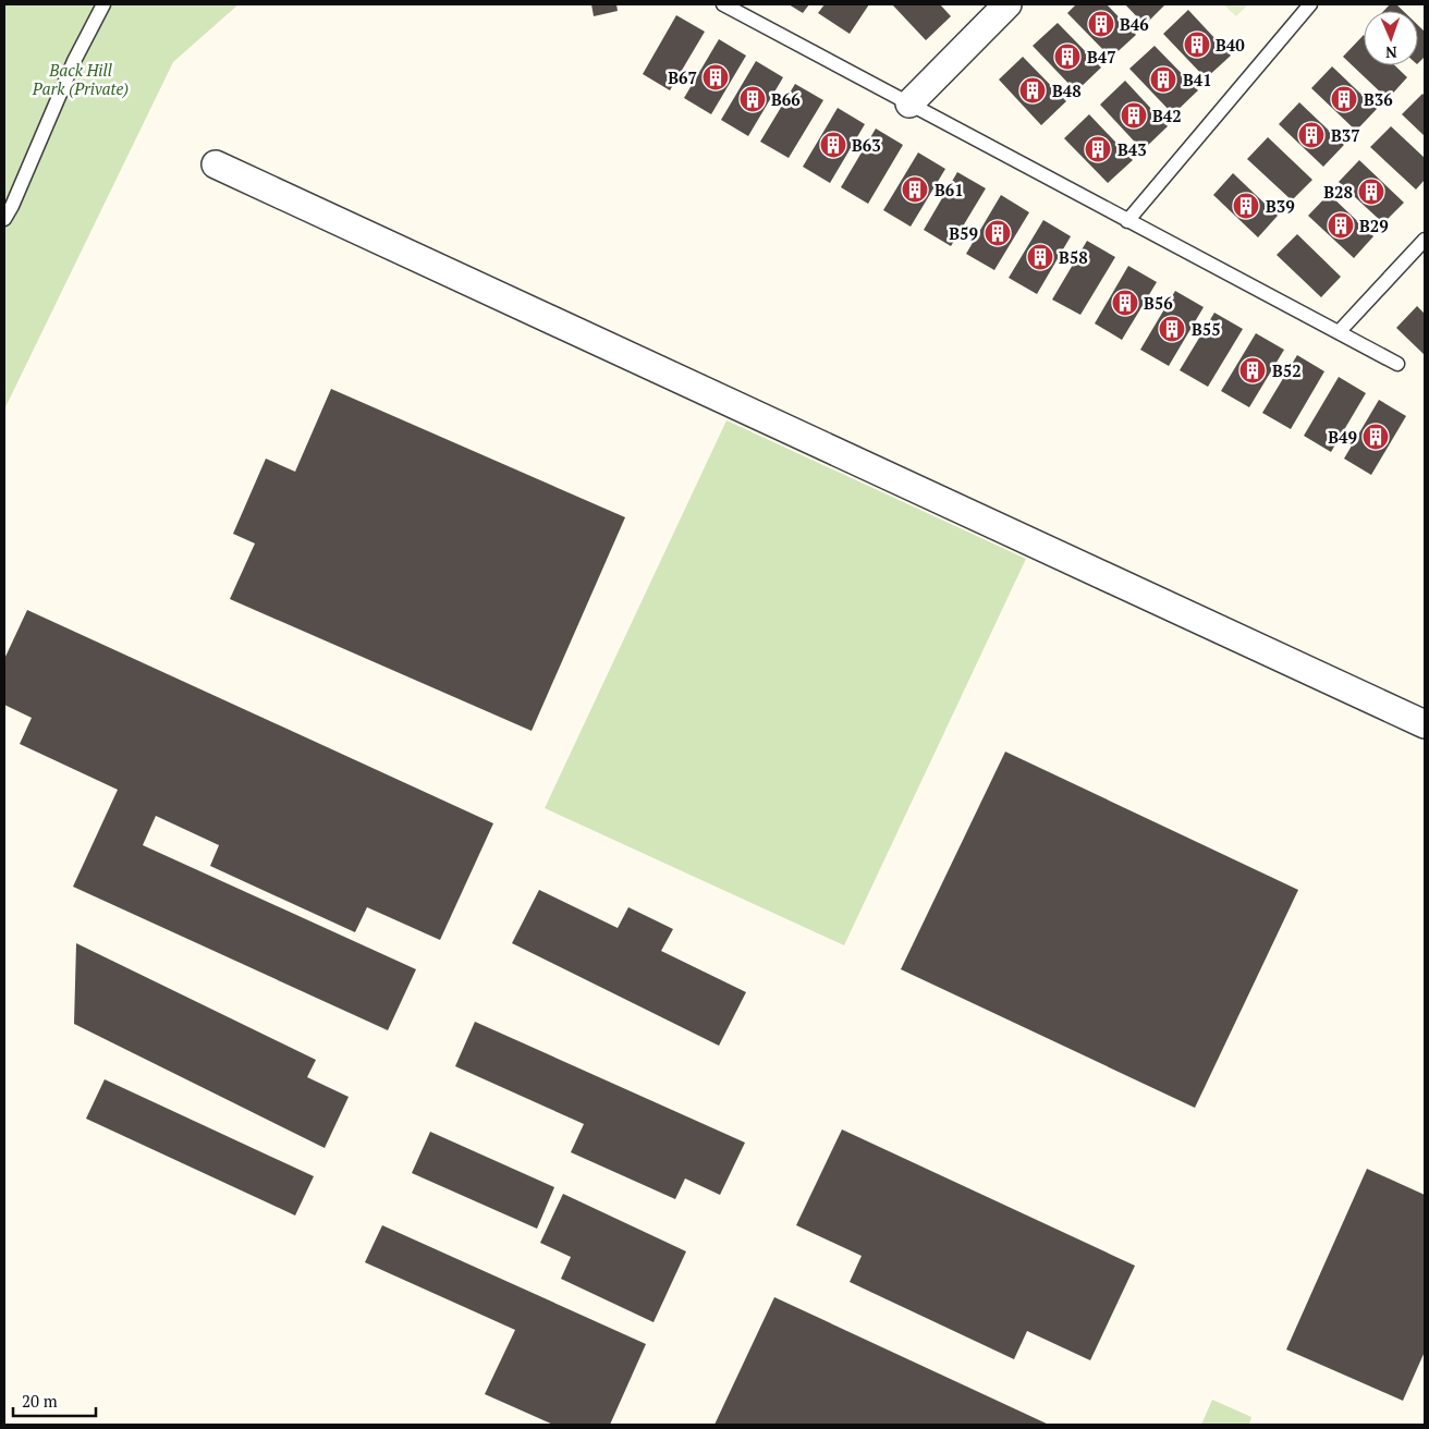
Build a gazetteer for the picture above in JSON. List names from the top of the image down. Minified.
{"parks":["Back Hill Park (Private)"],"places":{"building":["B46","B40","B47","B67","B41","B48","B66","B36","B42","B37","B63","B43","B61","B28","B39","B29","B59","B58","B56","B55","B52","B49"]},"scale_bar":"20 m","north":"bottom"}
